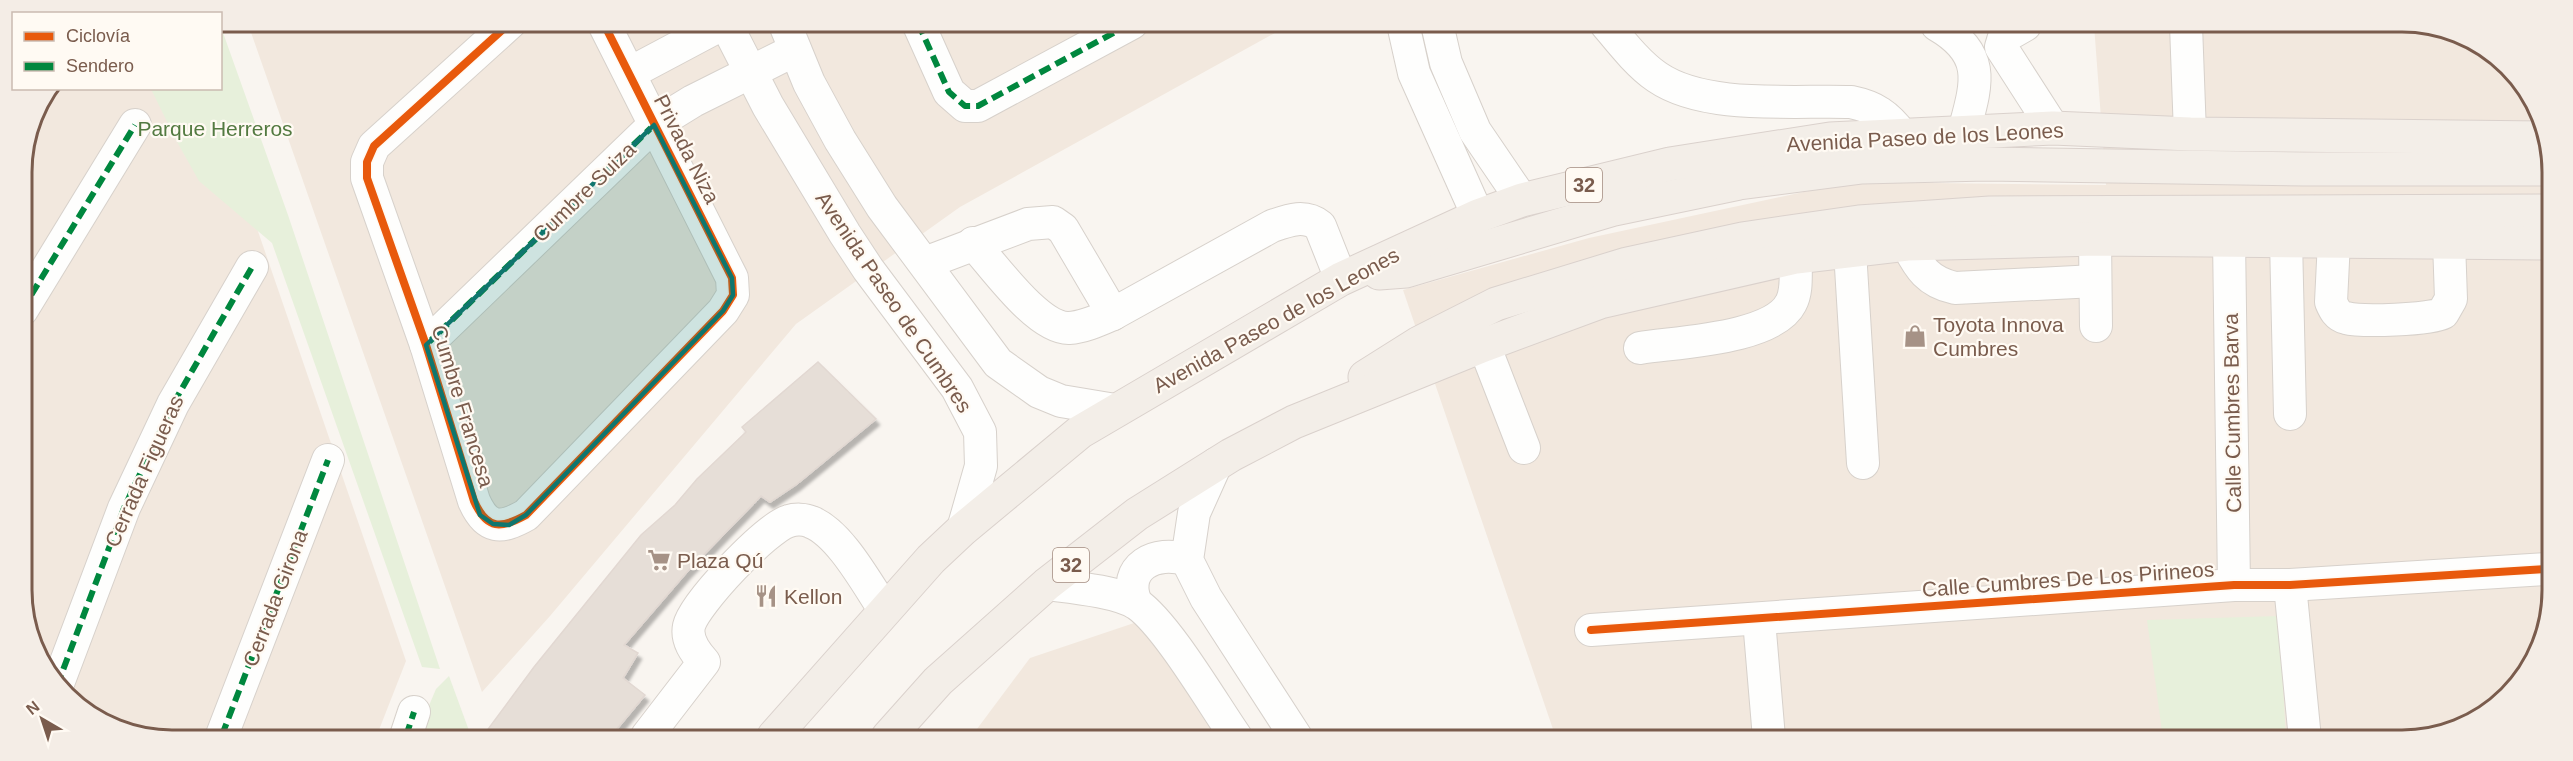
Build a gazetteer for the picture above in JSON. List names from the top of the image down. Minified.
{"streets":{"main road":["Avenida Paseo de los Leones","32"],"street":["Privada Niza","Cumbre Suiza","Avenida Paseo de Cumbres","Cumbre Francesa","Calle Cumbres Barva","Cerrada Figueras","Calle Cumbres De Los Pirineos","Cerrada Girona"]},"crossings":[["Avenida Paseo de los Leones","Avenida Paseo de Cumbres"],["Privada Niza","Cumbre Suiza"],["Privada Niza","Cumbre Francesa"],["32","Calle Cumbres Barva"],["Cumbre Suiza","Avenida Paseo de Cumbres"],["Cumbre Suiza","Cumbre Francesa"],["Calle Cumbres Barva","Calle Cumbres De Los Pirineos"]],"parks":["Parque Herreros"],"places":{"shop":["Toyota Innova Cumbres"],"supermarket":["Plaza Qú"],"restaurant":["Kellon"]},"legend":["Ciclovía","Sendero"],"north":"top left"}
